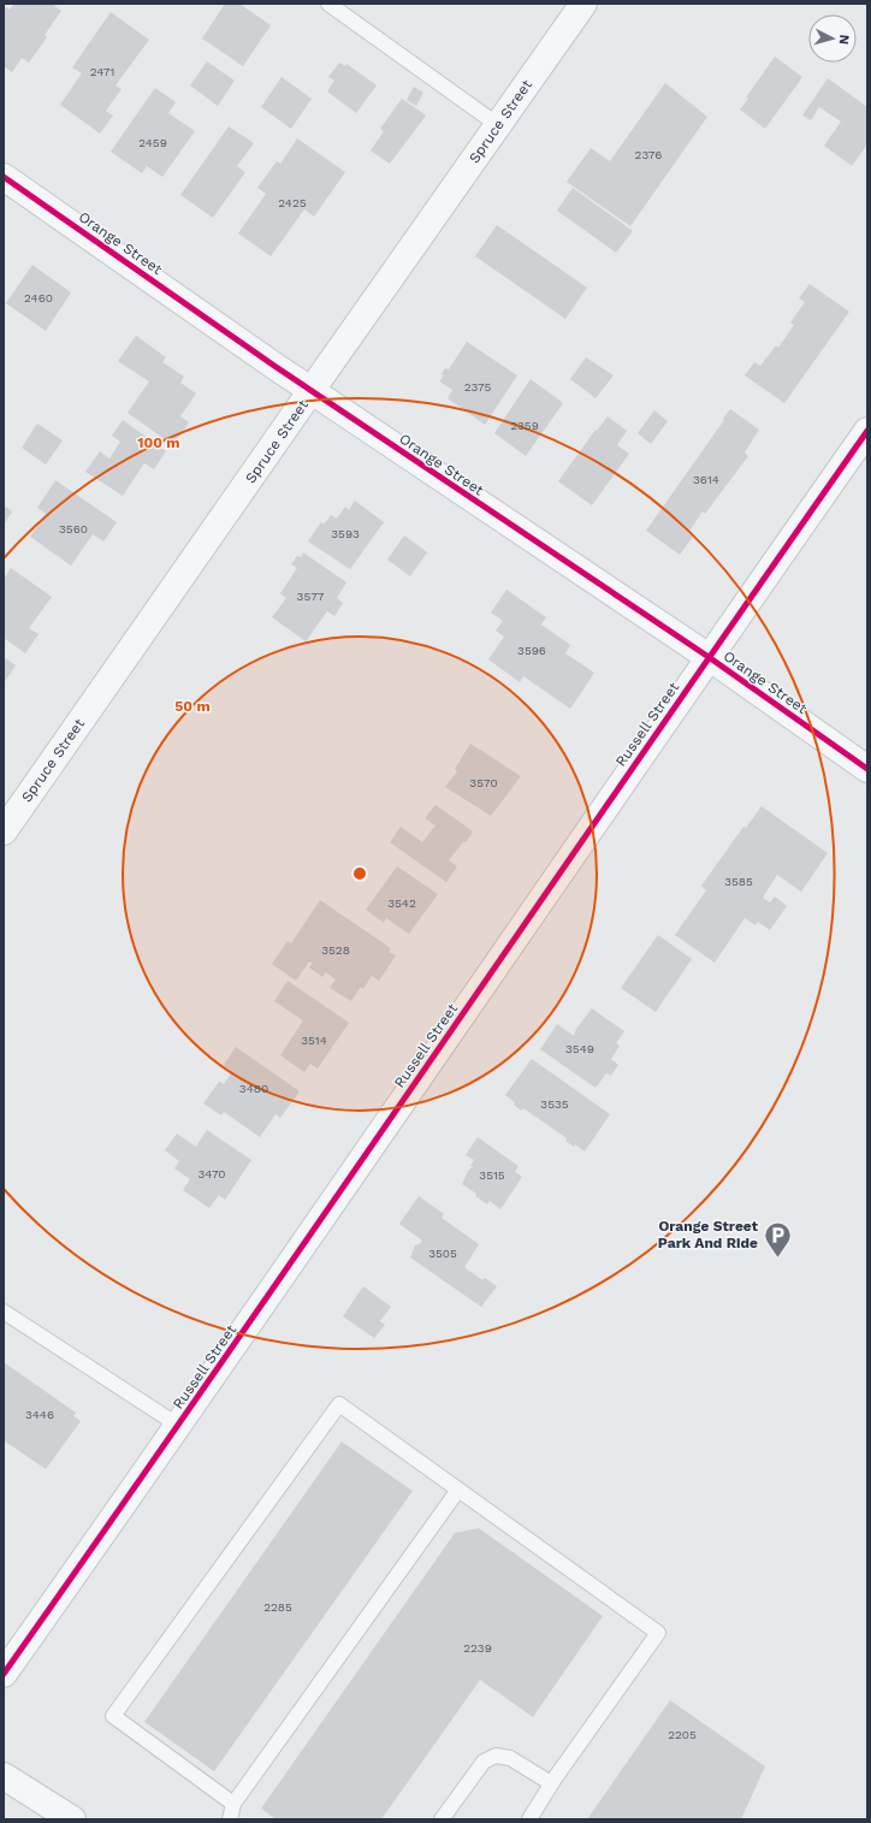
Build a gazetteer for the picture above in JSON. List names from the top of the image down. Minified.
{"streets":{"street":["Spruce Street","Orange Street","Russell Street"]},"crossings":[["Spruce Street","Orange Street"],["Orange Street","Russell Street"]],"places":{"parking":["Orange Street Park And Ride"]},"house_numbers":["2471","2459","2376","2425","2460","2375","2359","3614","3560","3593","3577","3596","3570","3585","3542","3528","3514","3549","3480","3535","3470","3515","3505","3446","2285","2239","2205"],"north":"right","rings":["100 m","50 m"]}
